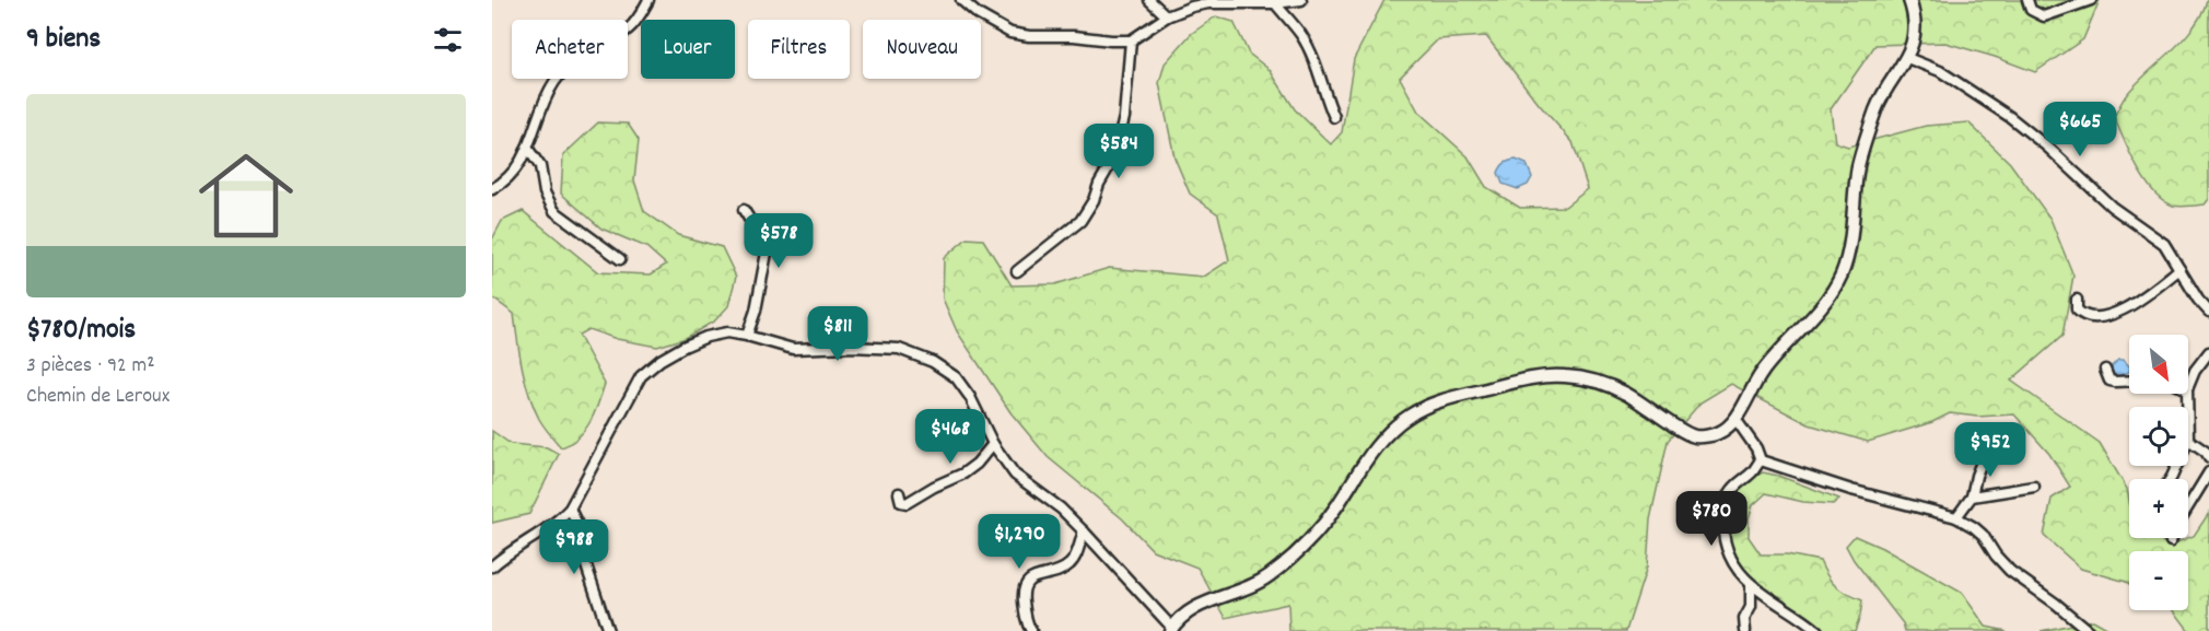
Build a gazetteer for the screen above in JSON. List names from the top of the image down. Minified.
{"north":"bottom right","page":{"heading":"9 biens","chip":["Acheter","Louer","Filtres","Nouveau"],"list":[{"name":"$780/mois","note":"3 pièces · 92 m² · Chemin de Leroux"}],"price":["$665","$584","$578","$811","$468","$952","$780","$1,290","$988"],"map_buttons":["+","−"]}}
